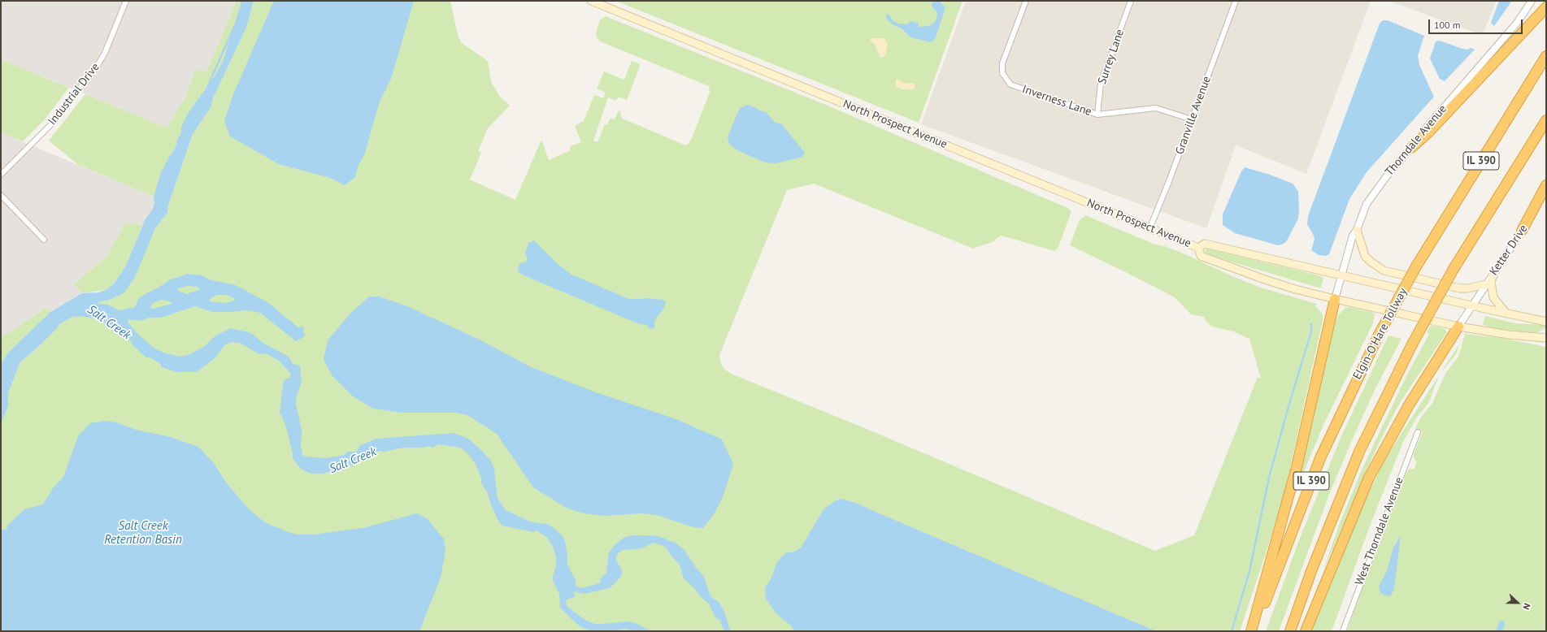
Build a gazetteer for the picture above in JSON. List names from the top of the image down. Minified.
{"streets":{"highway":["IL 390","Elgin-O'Hare Tollway"],"main road":["North Prospect Avenue"],"street":["Surrey Lane","Industrial Drive","Inverness Lane","Granville Avenue","Thorndale Avenue","Ketter Drive","West Thorndale Avenue"]},"crossings":[["Surrey Lane","Inverness Lane"],["Inverness Lane","Granville Avenue"],["Granville Avenue","North Prospect Avenue"],["North Prospect Avenue","Thorndale Avenue"],["North Prospect Avenue","Ketter Drive"]],"water":["Salt Creek","Salt Creek Retention Basin"],"scale_bar":"100 m","north":"right"}
